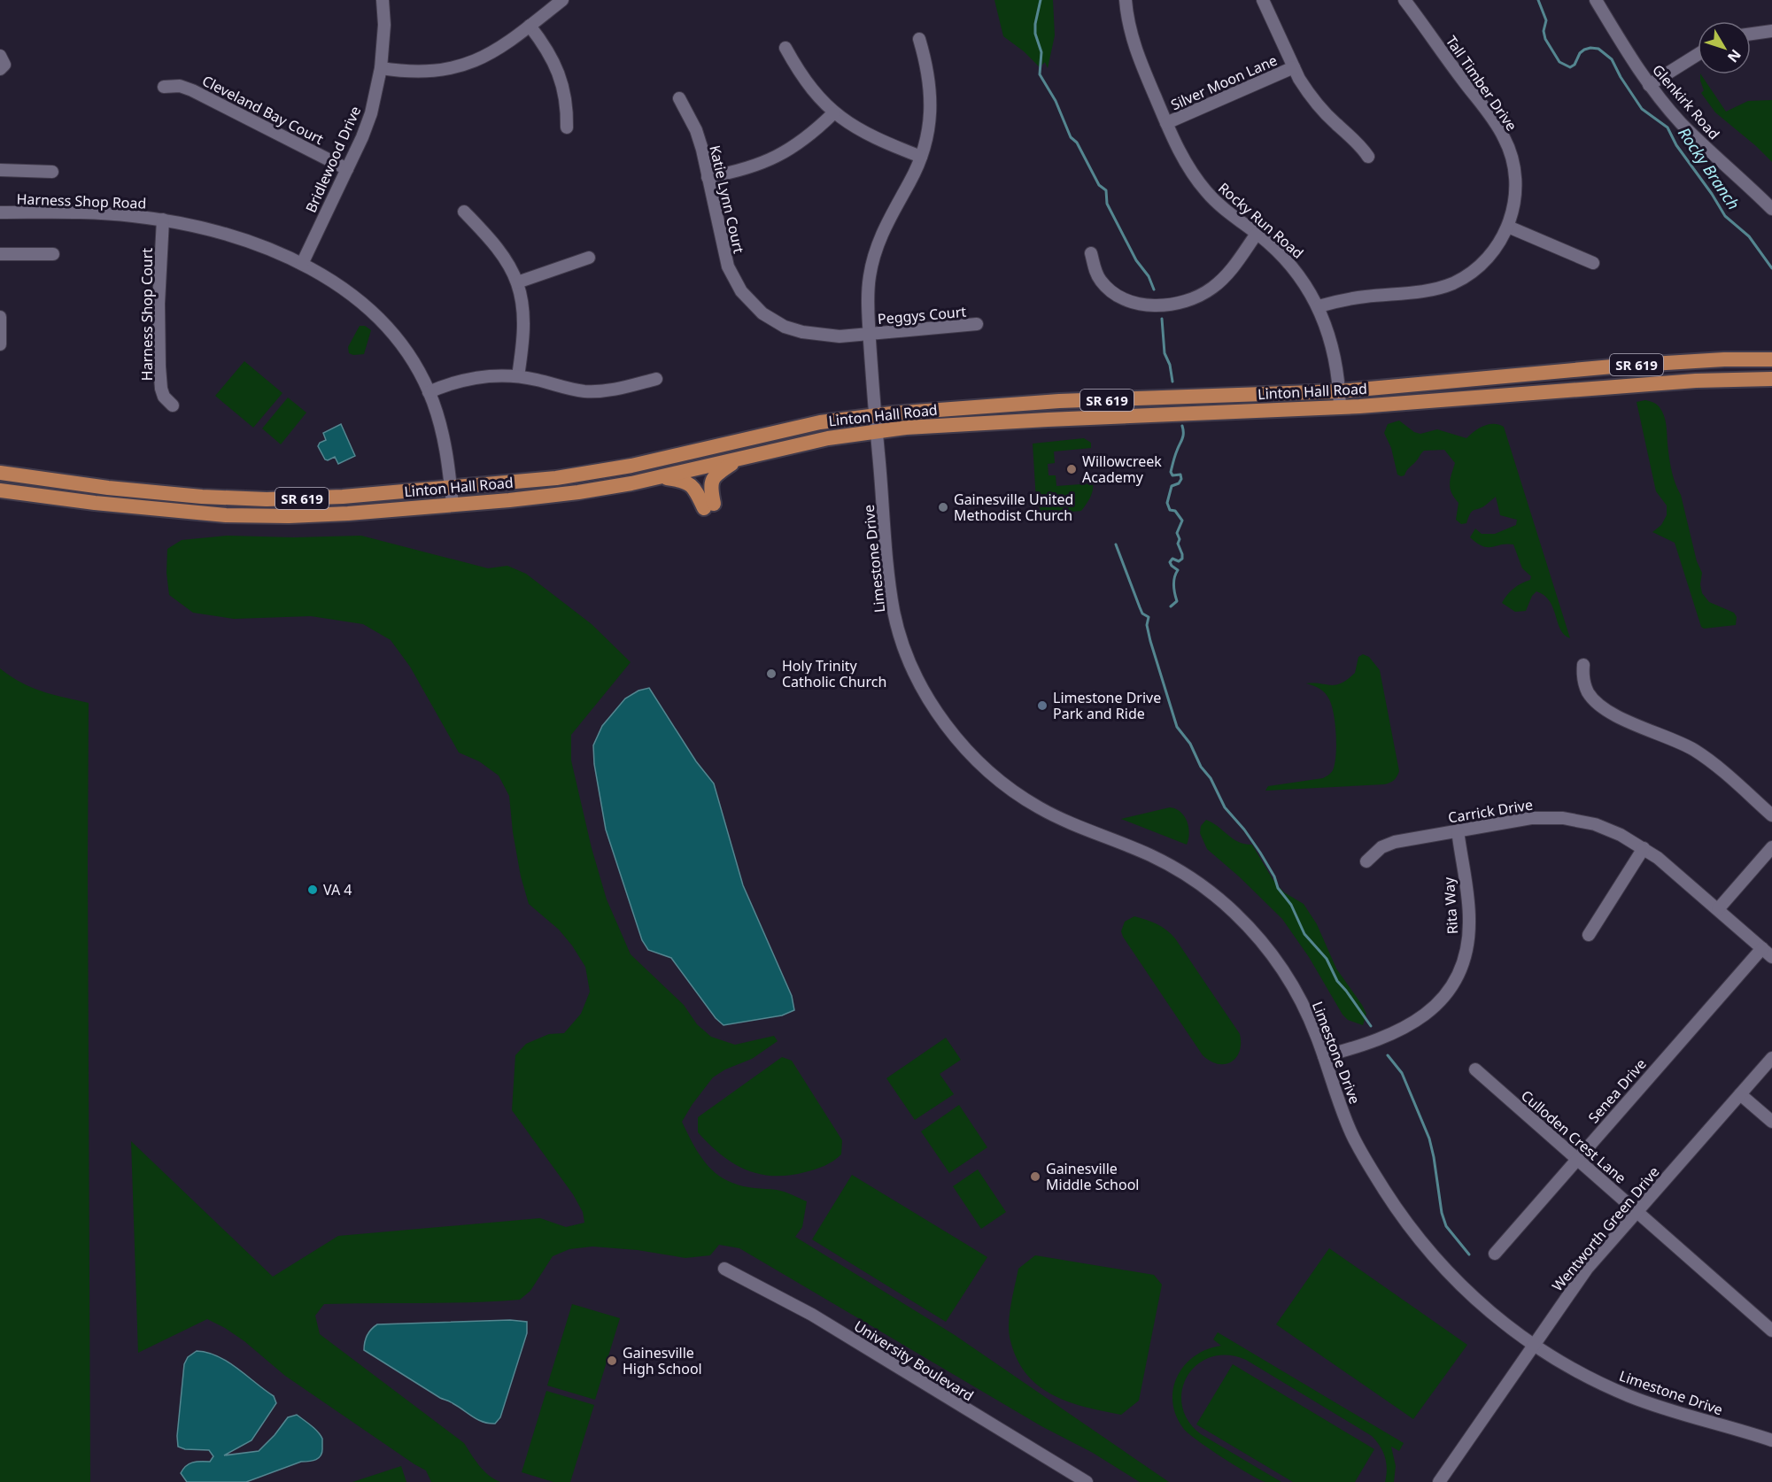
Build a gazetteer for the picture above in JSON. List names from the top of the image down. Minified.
{"streets":{"main road":["SR 619","Linton Hall Road"],"street":["Silver Moon Lane","Tall Timber Drive","Glenkirk Road","Cleveland Bay Court","Bridlewood Drive","Katie Lynn Court","Harness Shop Road","Rocky Run Road","Harness Shop Court","Peggys Court","Limestone Drive","Carrick Drive","Rita Way","Senea Drive","Culloden Crest Lane","Wentworth Green Drive","University Boulevard"]},"crossings":[["Silver Moon Lane","Rocky Run Road"],["Tall Timber Drive","Rocky Run Road"],["Cleveland Bay Court","Bridlewood Drive"],["Bridlewood Drive","Harness Shop Road"],["Katie Lynn Court","Peggys Court"],["Katie Lynn Court","Limestone Drive"],["Harness Shop Road","Harness Shop Court"],["Harness Shop Road","Linton Hall Road"],["Rocky Run Road","Linton Hall Road"],["Peggys Court","Limestone Drive"],["Linton Hall Road","Limestone Drive"],["Limestone Drive","Rita Way"],["Limestone Drive","Wentworth Green Drive"],["Carrick Drive","Rita Way"],["Carrick Drive","Senea Drive"],["Senea Drive","Culloden Crest Lane"],["Culloden Crest Lane","Wentworth Green Drive"]],"water":["Rocky Branch"],"places":["Willowcreek Academy","Gainesville United Methodist Church","Holy Trinity Catholic Church","Limestone Drive Park and Ride","VA 4","Gainesville Middle School","Gainesville High School"],"north":"bottom right"}
